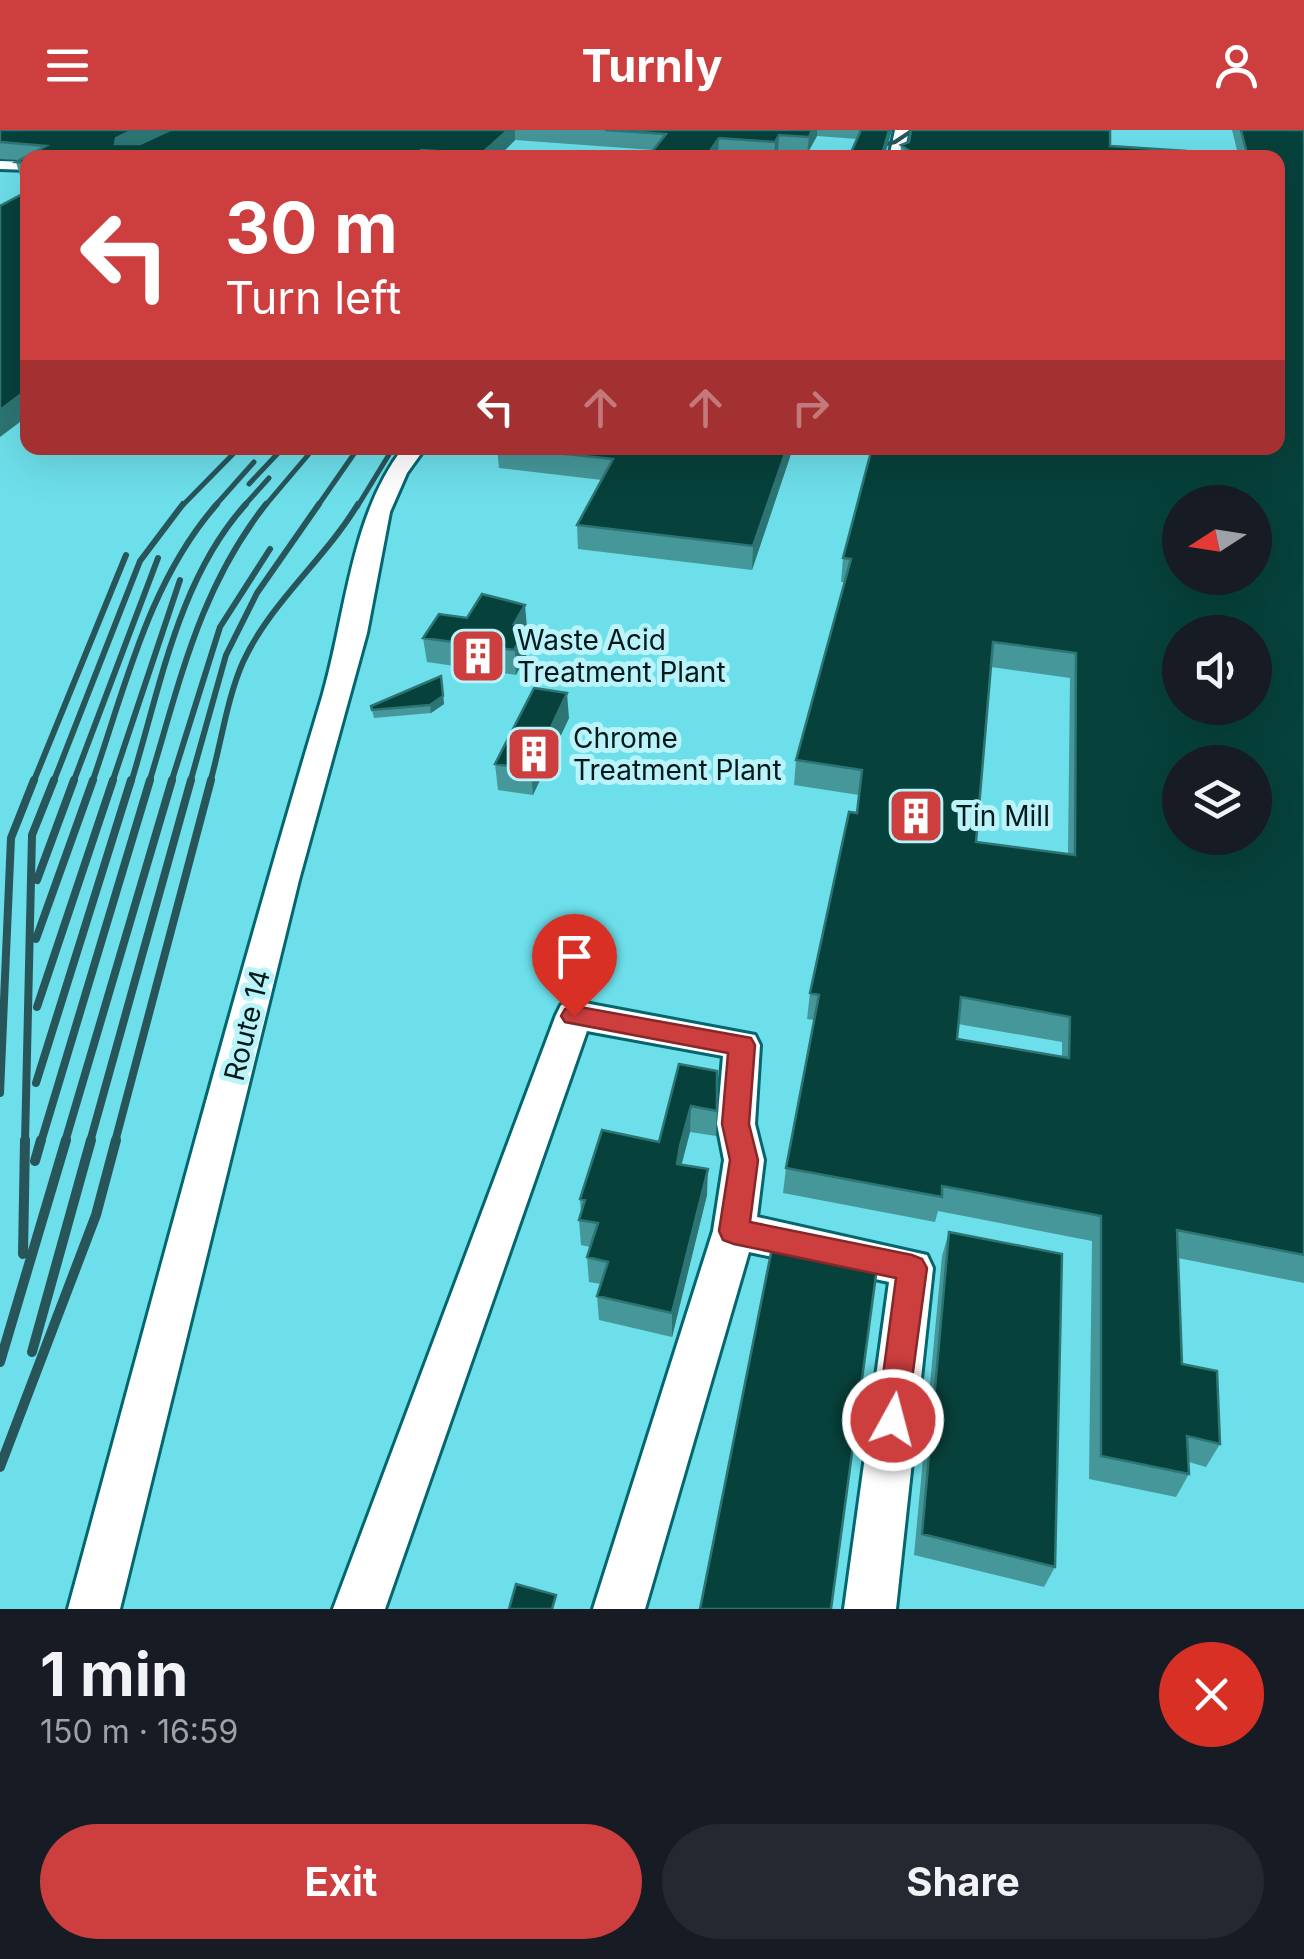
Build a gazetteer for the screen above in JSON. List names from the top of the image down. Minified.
{"streets":{"street":["Route 14"]},"places":{"building":["Waste Acid Treatment Plant","Chrome Treatment Plant","Tin Mill"]},"north":"left","page":{"header":"Turnly","turn":["30 m","Turn left"],"heading":["1 min","150 m · 16:59"],"buttons":["Exit","Share"]}}
